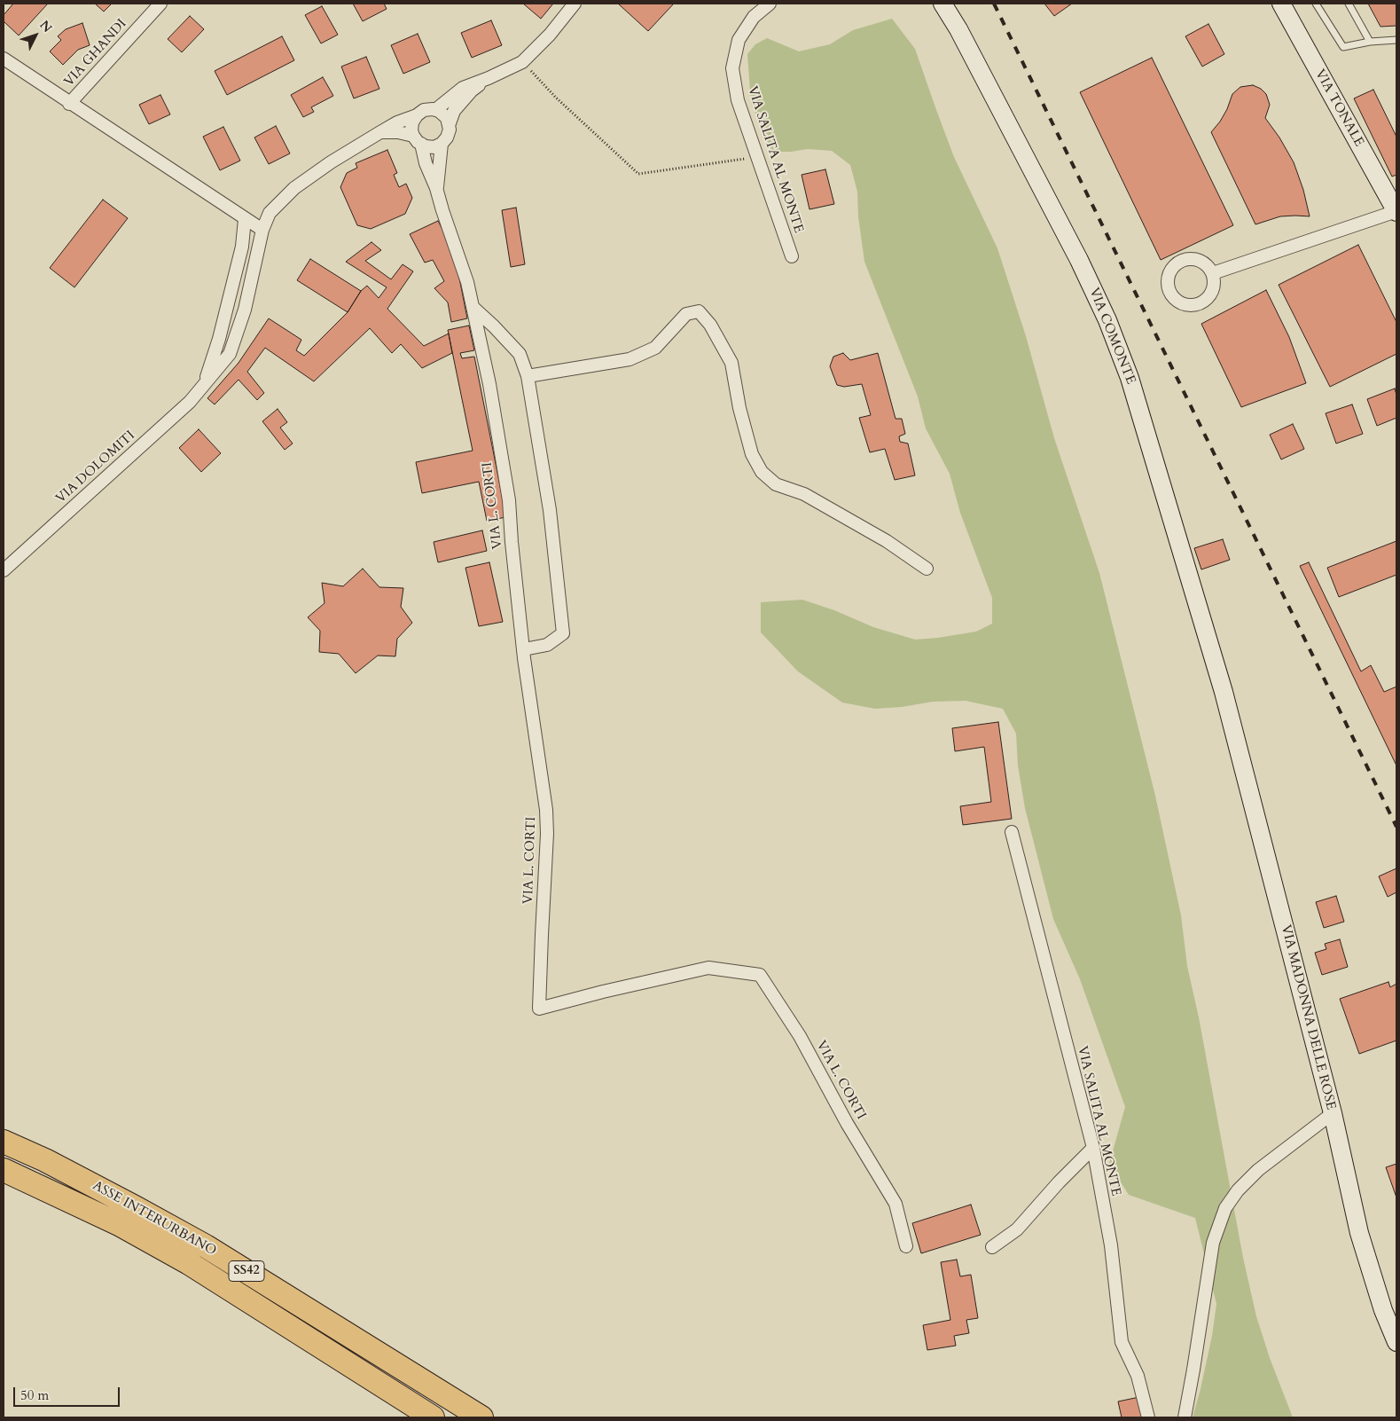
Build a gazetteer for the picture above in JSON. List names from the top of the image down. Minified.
{"streets":{"highway":["ASSE INTERURBANO","SS42"],"street":["VIA GHANDI","VIA TONALE","VIA SALITA AL MONTE","VIA COMONTE","VIA DOLOMITI","VIA L. CORTI","VIA MADONNA DELLE ROSE"]},"crossings":[["VIA COMONTE","VIA MADONNA DELLE ROSE"],["VIA DOLOMITI","VIA L. CORTI"]],"scale_bar":"50 m","north":"top right"}
